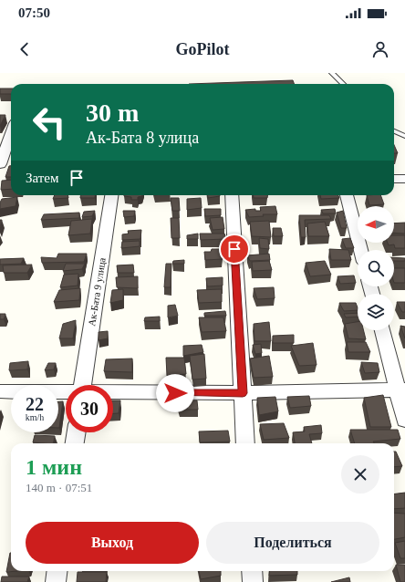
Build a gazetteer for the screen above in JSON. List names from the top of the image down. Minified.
{"streets":{"street":["Ак-Бата 9 улица"]},"north":"left","page":{"status":"07:50","header":"GoPilot","turn":["30 m","Ак-Бата 8 улица"],"then":"Затем","speed":"22 km/h","limit":"30","heading":["1 мин","140 m · 07:51"],"buttons":["Выход","Поделиться"]}}
